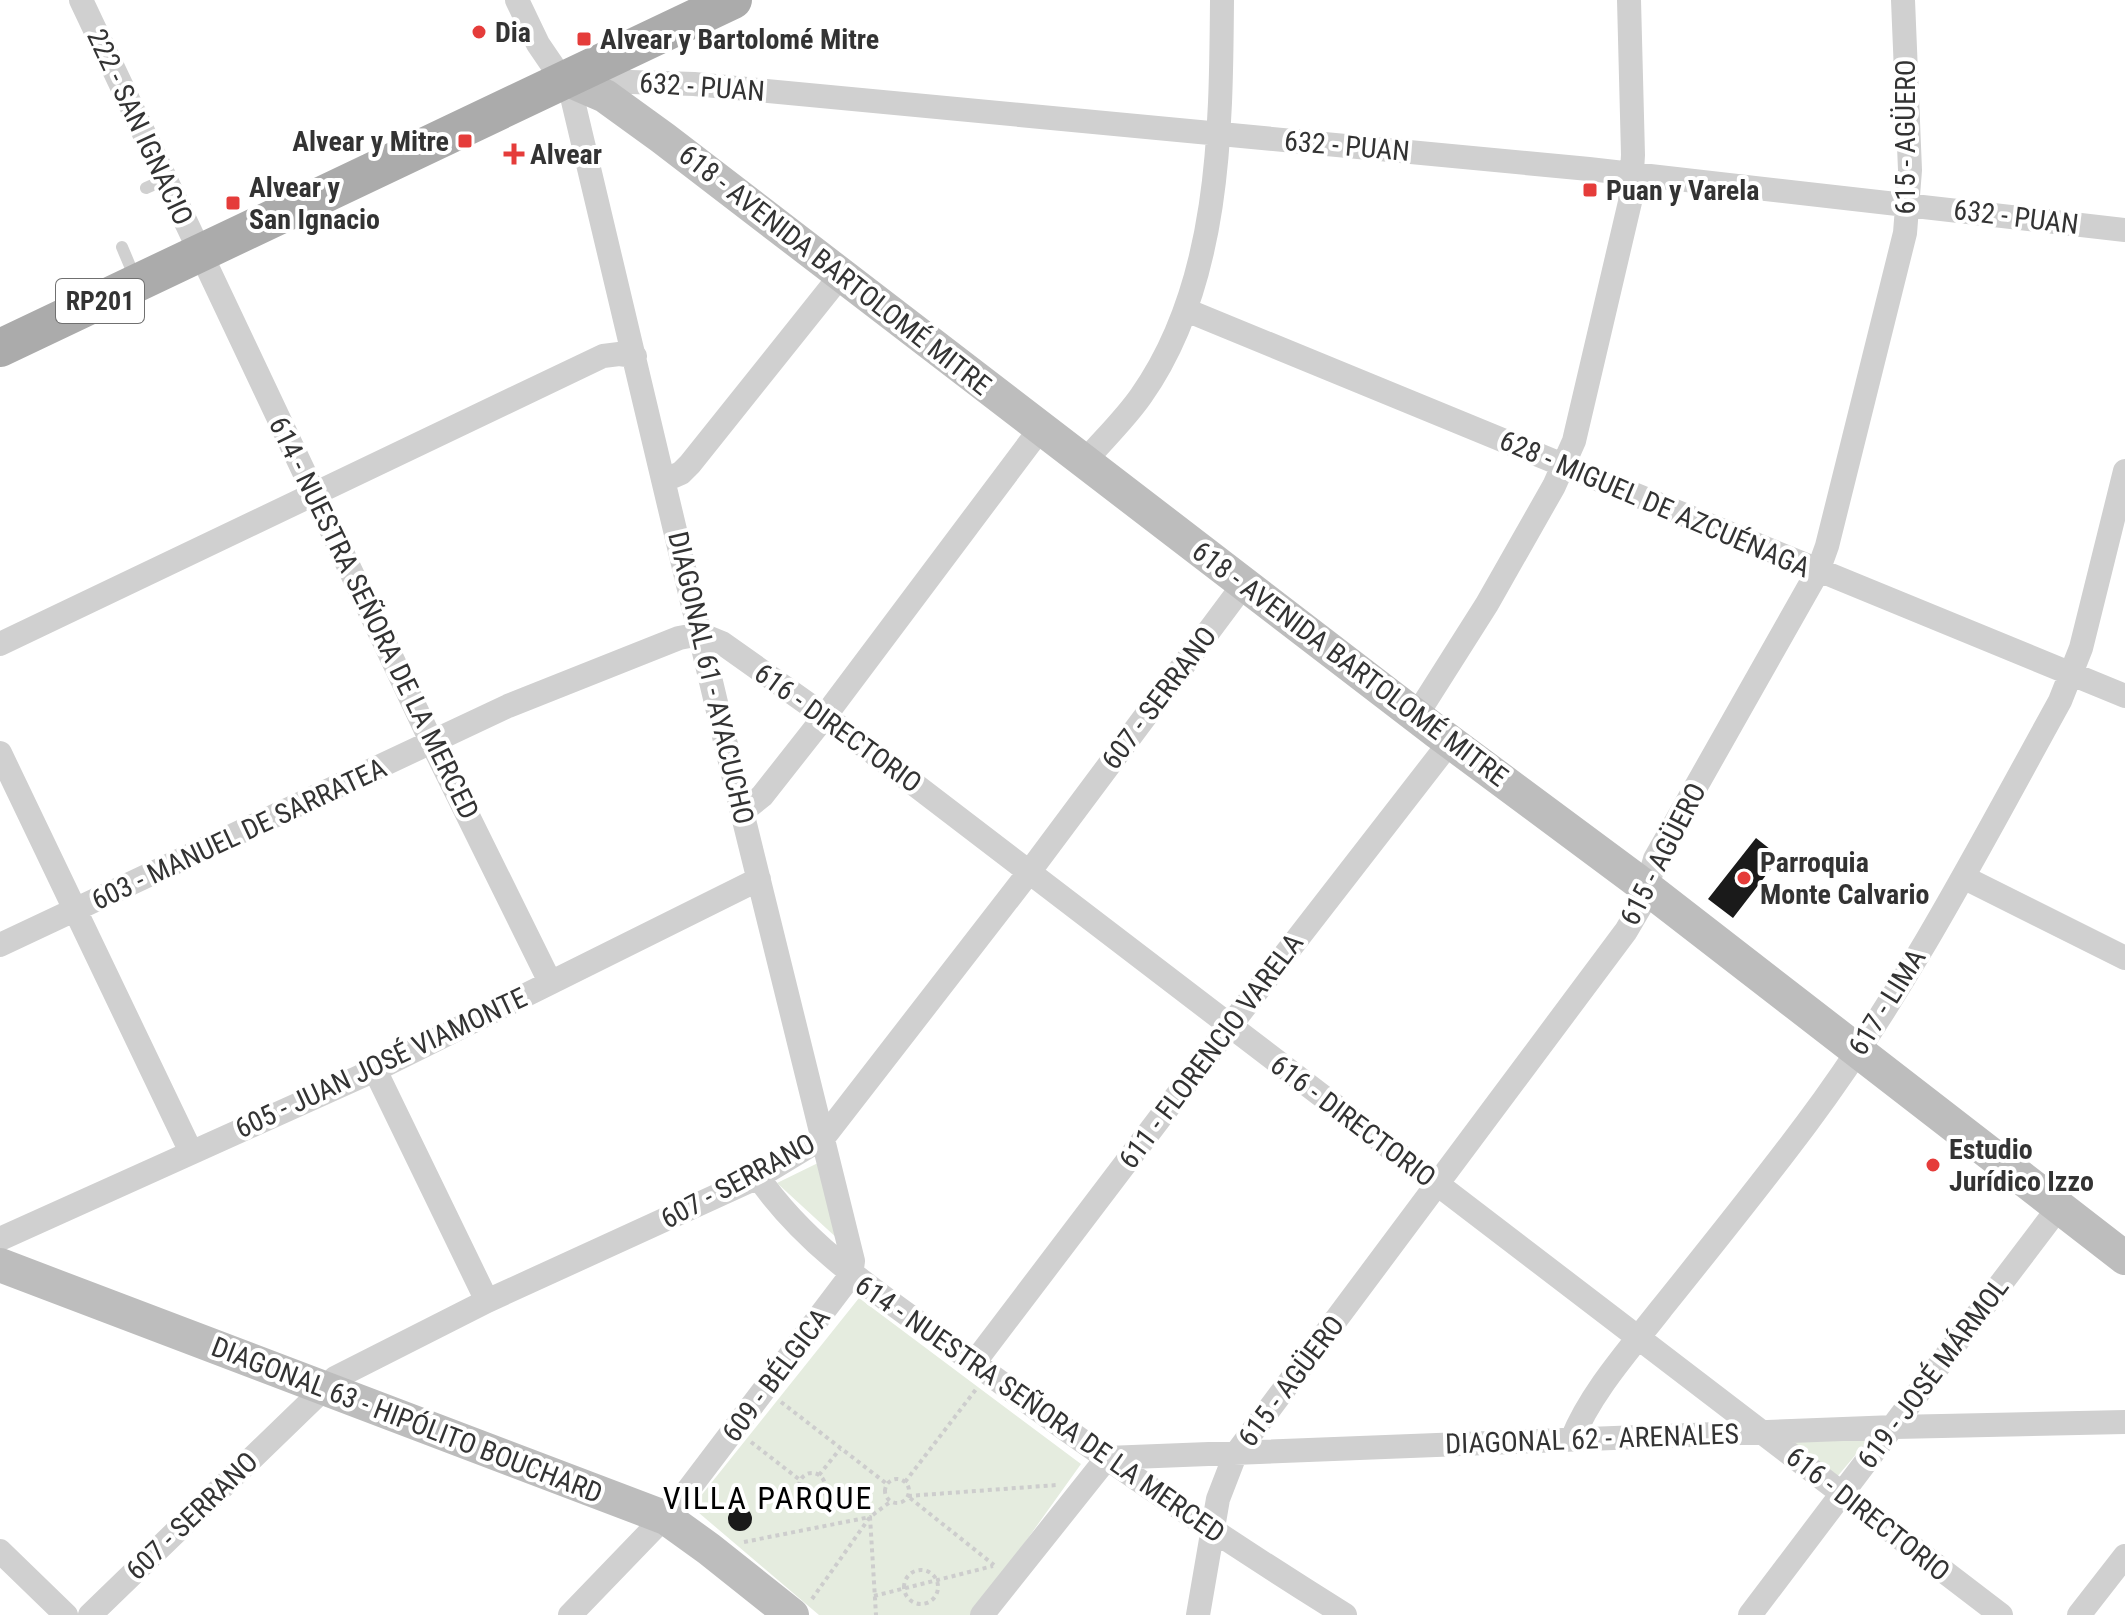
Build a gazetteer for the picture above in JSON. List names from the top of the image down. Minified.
{"streets":{"main road":["618 - AVENIDA BARTOLOMÉ MITRE","RP201","DIAGONAL 63 - HIPÓLITO BOUCHARD"],"street":["632 - PUAN","222 - SAN IGNACIO","615 - AGÜERO","628 - MIGUEL DE AZCUÉNAGA","614 - NUESTRA SEÑORA DE LA MERCED","DIAGONAL 61 - AYACUCHO","607 - SERRANO","616 - DIRECTORIO","603 - MANUEL DE SARRATEA","617 - LIMA","611 - FLORENCIO VARELA","605 - JUAN JOSÉ VIAMONTE","619 - JOSÉ MÁRMOL","609 - BÉLGICA","DIAGONAL 62 - ARENALES"]},"crossings":[["632 - PUAN","615 - AGÜERO"],["632 - PUAN","618 - AVENIDA BARTOLOMÉ MITRE"],["632 - PUAN","RP201"],["632 - PUAN","DIAGONAL 61 - AYACUCHO"],["222 - SAN IGNACIO","RP201"],["222 - SAN IGNACIO","614 - NUESTRA SEÑORA DE LA MERCED"],["615 - AGÜERO","618 - AVENIDA BARTOLOMÉ MITRE"],["615 - AGÜERO","628 - MIGUEL DE AZCUÉNAGA"],["615 - AGÜERO","614 - NUESTRA SEÑORA DE LA MERCED"],["615 - AGÜERO","616 - DIRECTORIO"],["615 - AGÜERO","DIAGONAL 62 - ARENALES"],["618 - AVENIDA BARTOLOMÉ MITRE","RP201"],["618 - AVENIDA BARTOLOMÉ MITRE","DIAGONAL 61 - AYACUCHO"],["618 - AVENIDA BARTOLOMÉ MITRE","607 - SERRANO"],["618 - AVENIDA BARTOLOMÉ MITRE","617 - LIMA"],["618 - AVENIDA BARTOLOMÉ MITRE","611 - FLORENCIO VARELA"],["618 - AVENIDA BARTOLOMÉ MITRE","619 - JOSÉ MÁRMOL"],["RP201","614 - NUESTRA SEÑORA DE LA MERCED"],["RP201","DIAGONAL 61 - AYACUCHO"],["628 - MIGUEL DE AZCUÉNAGA","617 - LIMA"],["614 - NUESTRA SEÑORA DE LA MERCED","DIAGONAL 61 - AYACUCHO"],["614 - NUESTRA SEÑORA DE LA MERCED","607 - SERRANO"],["614 - NUESTRA SEÑORA DE LA MERCED","603 - MANUEL DE SARRATEA"],["614 - NUESTRA SEÑORA DE LA MERCED","611 - FLORENCIO VARELA"],["614 - NUESTRA SEÑORA DE LA MERCED","605 - JUAN JOSÉ VIAMONTE"],["614 - NUESTRA SEÑORA DE LA MERCED","609 - BÉLGICA"],["614 - NUESTRA SEÑORA DE LA MERCED","DIAGONAL 62 - ARENALES"],["DIAGONAL 61 - AYACUCHO","607 - SERRANO"],["DIAGONAL 61 - AYACUCHO","616 - DIRECTORIO"],["DIAGONAL 61 - AYACUCHO","603 - MANUEL DE SARRATEA"],["DIAGONAL 61 - AYACUCHO","605 - JUAN JOSÉ VIAMONTE"],["DIAGONAL 61 - AYACUCHO","609 - BÉLGICA"],["607 - SERRANO","616 - DIRECTORIO"],["607 - SERRANO","DIAGONAL 63 - HIPÓLITO BOUCHARD"],["616 - DIRECTORIO","603 - MANUEL DE SARRATEA"],["616 - DIRECTORIO","617 - LIMA"],["616 - DIRECTORIO","611 - FLORENCIO VARELA"],["616 - DIRECTORIO","619 - JOSÉ MÁRMOL"],["616 - DIRECTORIO","DIAGONAL 62 - ARENALES"],["617 - LIMA","DIAGONAL 62 - ARENALES"],["619 - JOSÉ MÁRMOL","DIAGONAL 62 - ARENALES"],["609 - BÉLGICA","DIAGONAL 63 - HIPÓLITO BOUCHARD"]],"districts":["VILLA PARQUE"],"places":{"other":["Dia","Parroquia Monte Calvario","Estudio Jurídico Izzo"],"transit":["Alvear y Bartolomé Mitre","Alvear y Mitre","Puan y Varela","Alvear y San Ignacio"],"health":["Alvear"]}}
